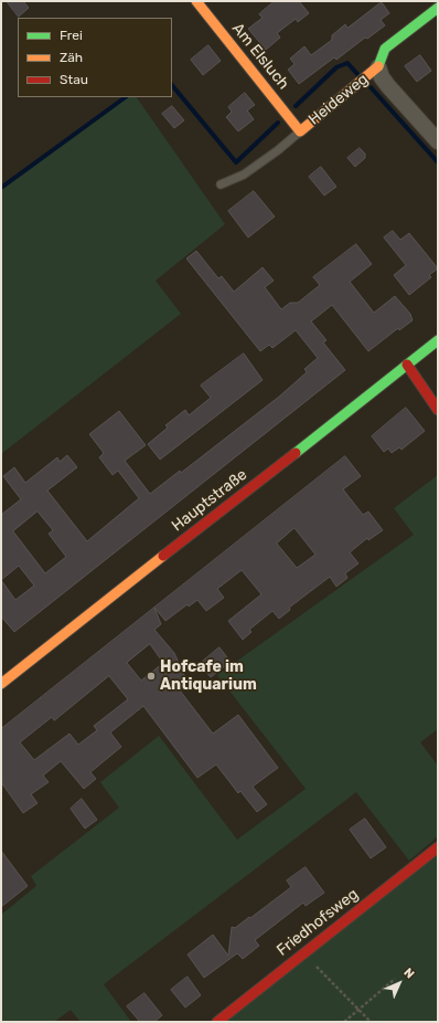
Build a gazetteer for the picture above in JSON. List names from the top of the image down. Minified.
{"streets":{"street":["Am Elsluch","Heideweg","Hauptstraße","Friedhofsweg"]},"crossings":[["Am Elsluch","Heideweg"]],"places":["Hofcafe im Antiquarium"],"legend":["Frei","Zäh","Stau"],"north":"top right"}
